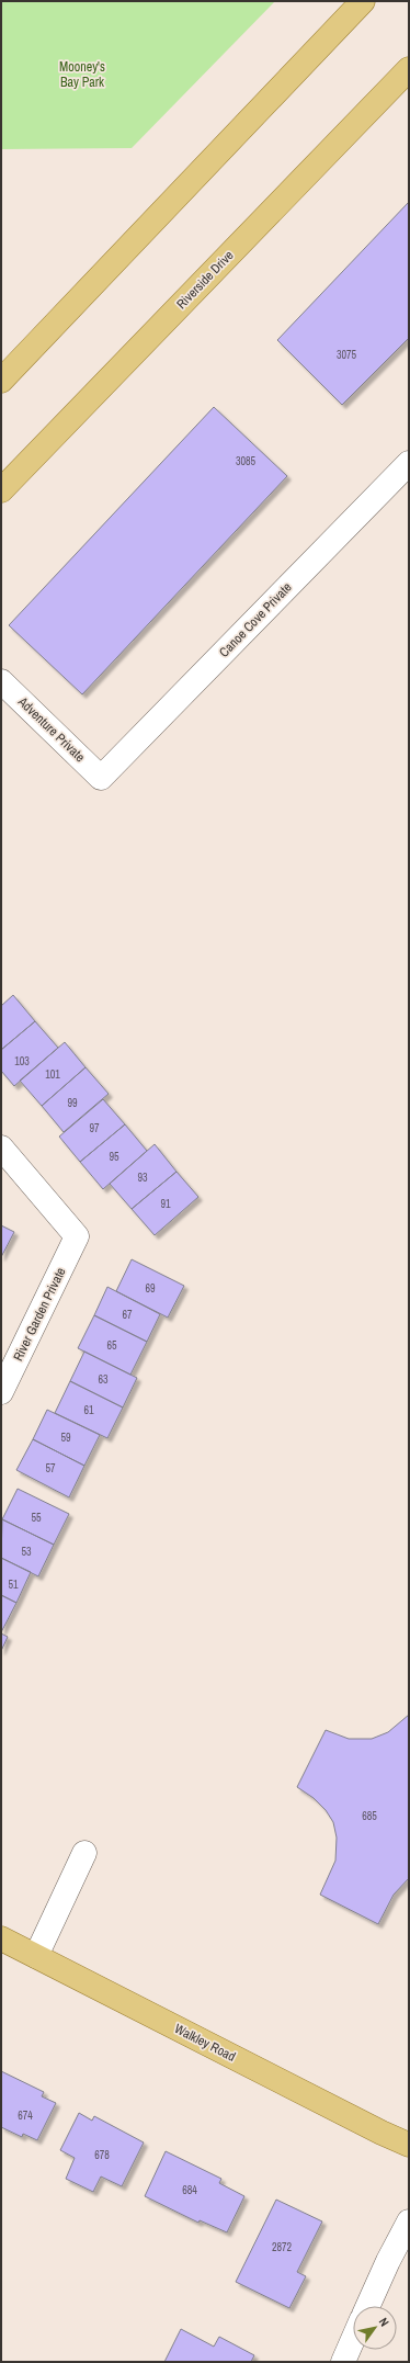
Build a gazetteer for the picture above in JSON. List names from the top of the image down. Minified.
{"streets":{"main road":["Riverside Drive","Walkley Road"],"street":["Canoe Cove Private","Adventure Private","River Garden Private"]},"crossings":[["Canoe Cove Private","Adventure Private"]],"parks":["Mooney's Bay Park"],"house_numbers":["3075","3085","103","101","99","97","95","93","91","69","67","65","63","61","59","57","55","53","51","685","674","678","684","2872"],"north":"top right"}
